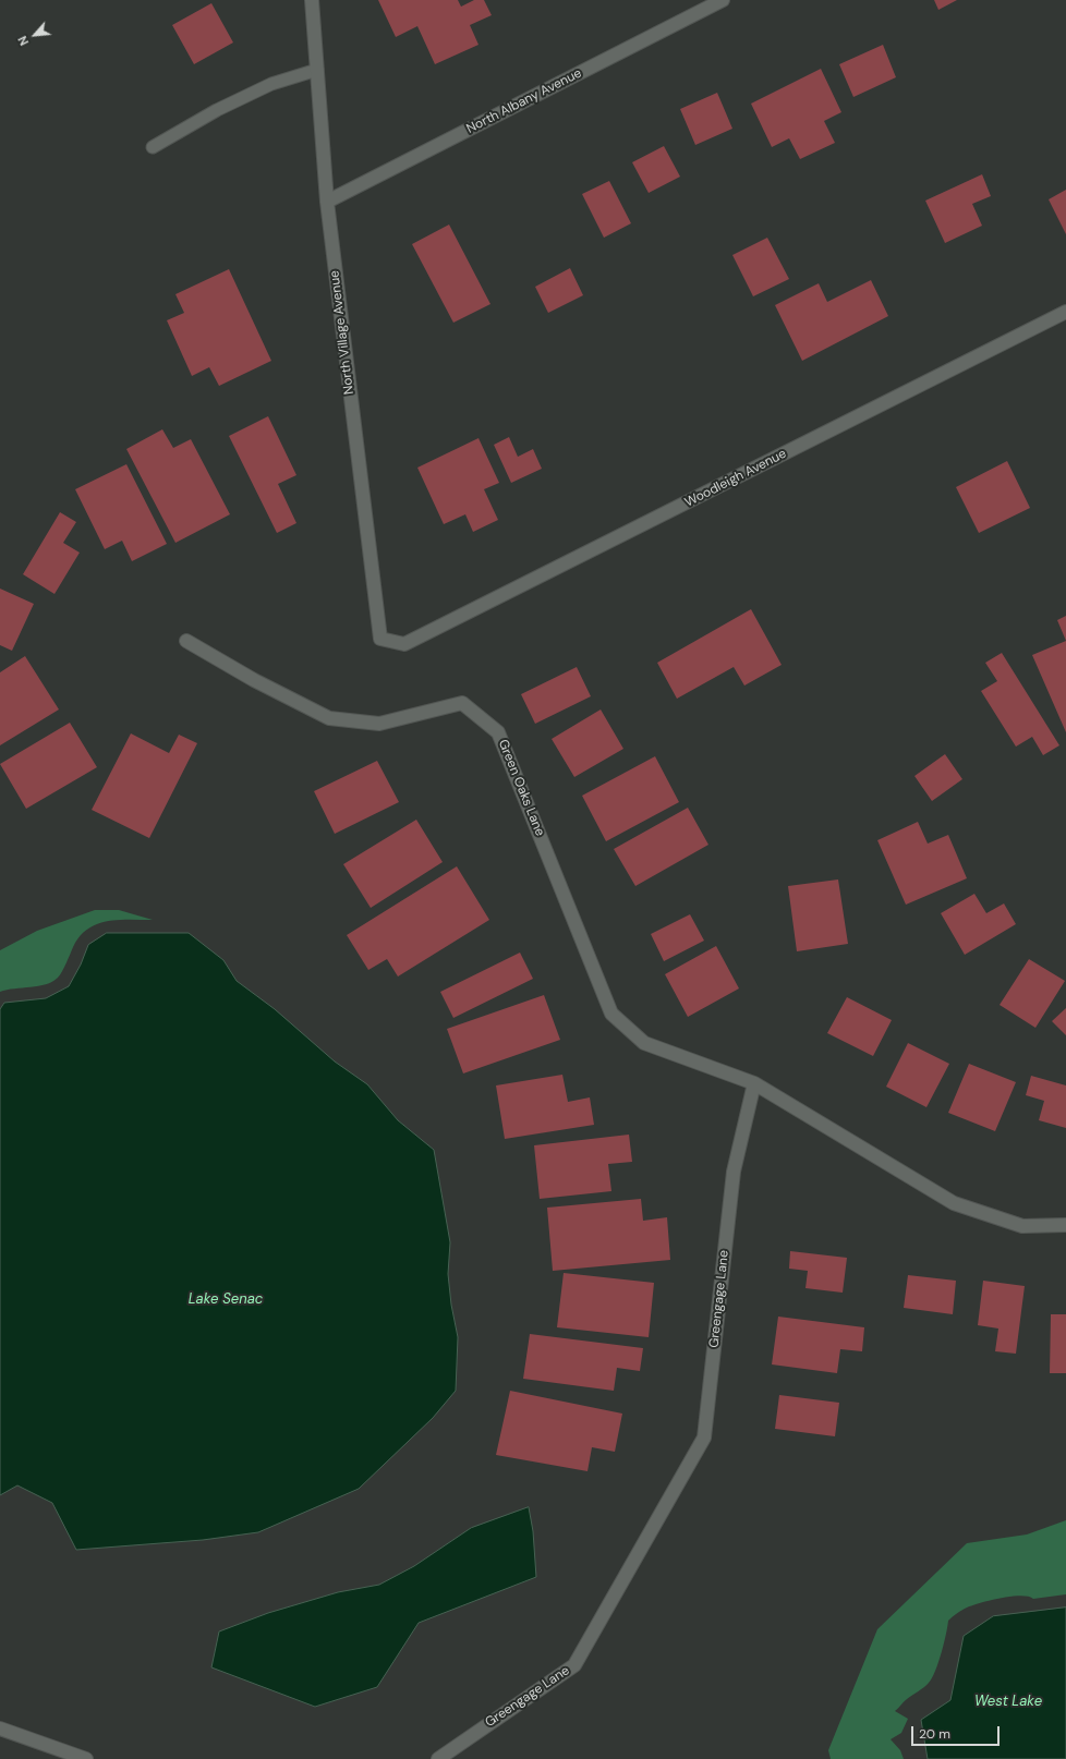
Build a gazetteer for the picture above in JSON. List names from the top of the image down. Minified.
{"streets":{"street":["North Albany Avenue","North Village Avenue","Woodleigh Avenue","Green Oaks Lane","Greengage Lane"]},"crossings":[["North Albany Avenue","North Village Avenue"],["North Village Avenue","Woodleigh Avenue"],["Green Oaks Lane","Greengage Lane"]],"water":["Lake Senac","West Lake"],"scale_bar":"20 m","north":"bottom left"}
